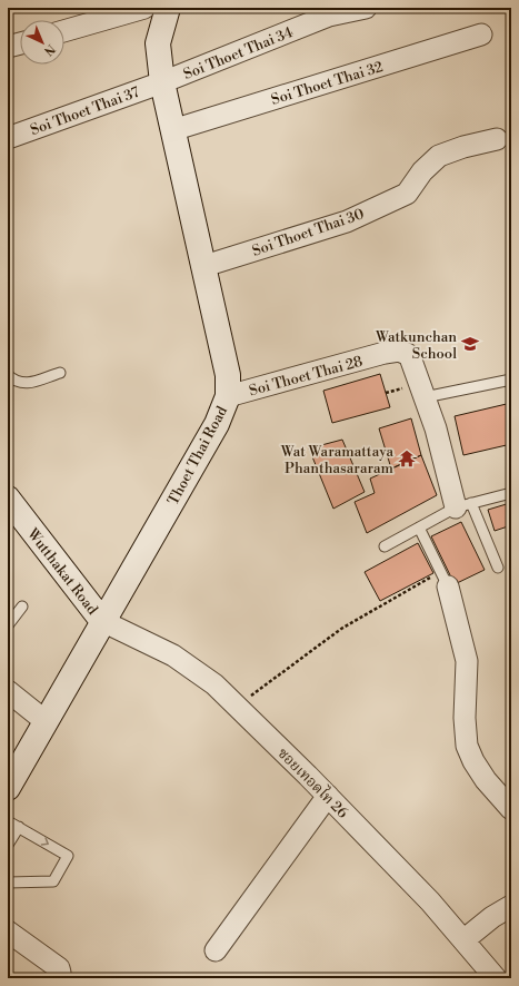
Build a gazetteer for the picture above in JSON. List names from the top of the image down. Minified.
{"streets":{"main road":["Thoet Thai Road","Wutthakat Road"],"street":["Soi Thoet Thai 34","Soi Thoet Thai 32","Soi Thoet Thai 37","Soi Thoet Thai 30","Soi Thoet Thai 28","ซอยเทอดไท 26"]},"crossings":[["Soi Thoet Thai 34","Soi Thoet Thai 37"],["Soi Thoet Thai 34","Thoet Thai Road"],["Soi Thoet Thai 32","Thoet Thai Road"],["Soi Thoet Thai 37","Thoet Thai Road"],["Soi Thoet Thai 30","Thoet Thai Road"],["Soi Thoet Thai 28","Thoet Thai Road"],["Thoet Thai Road","Wutthakat Road"],["Thoet Thai Road","ซอยเทอดไท 26"],["Wutthakat Road","ซอยเทอดไท 26"]],"places":{"school or university":["Watkunchan School"],"temple":["Wat Waramattaya Phanthasararam"]},"north":"bottom right"}
